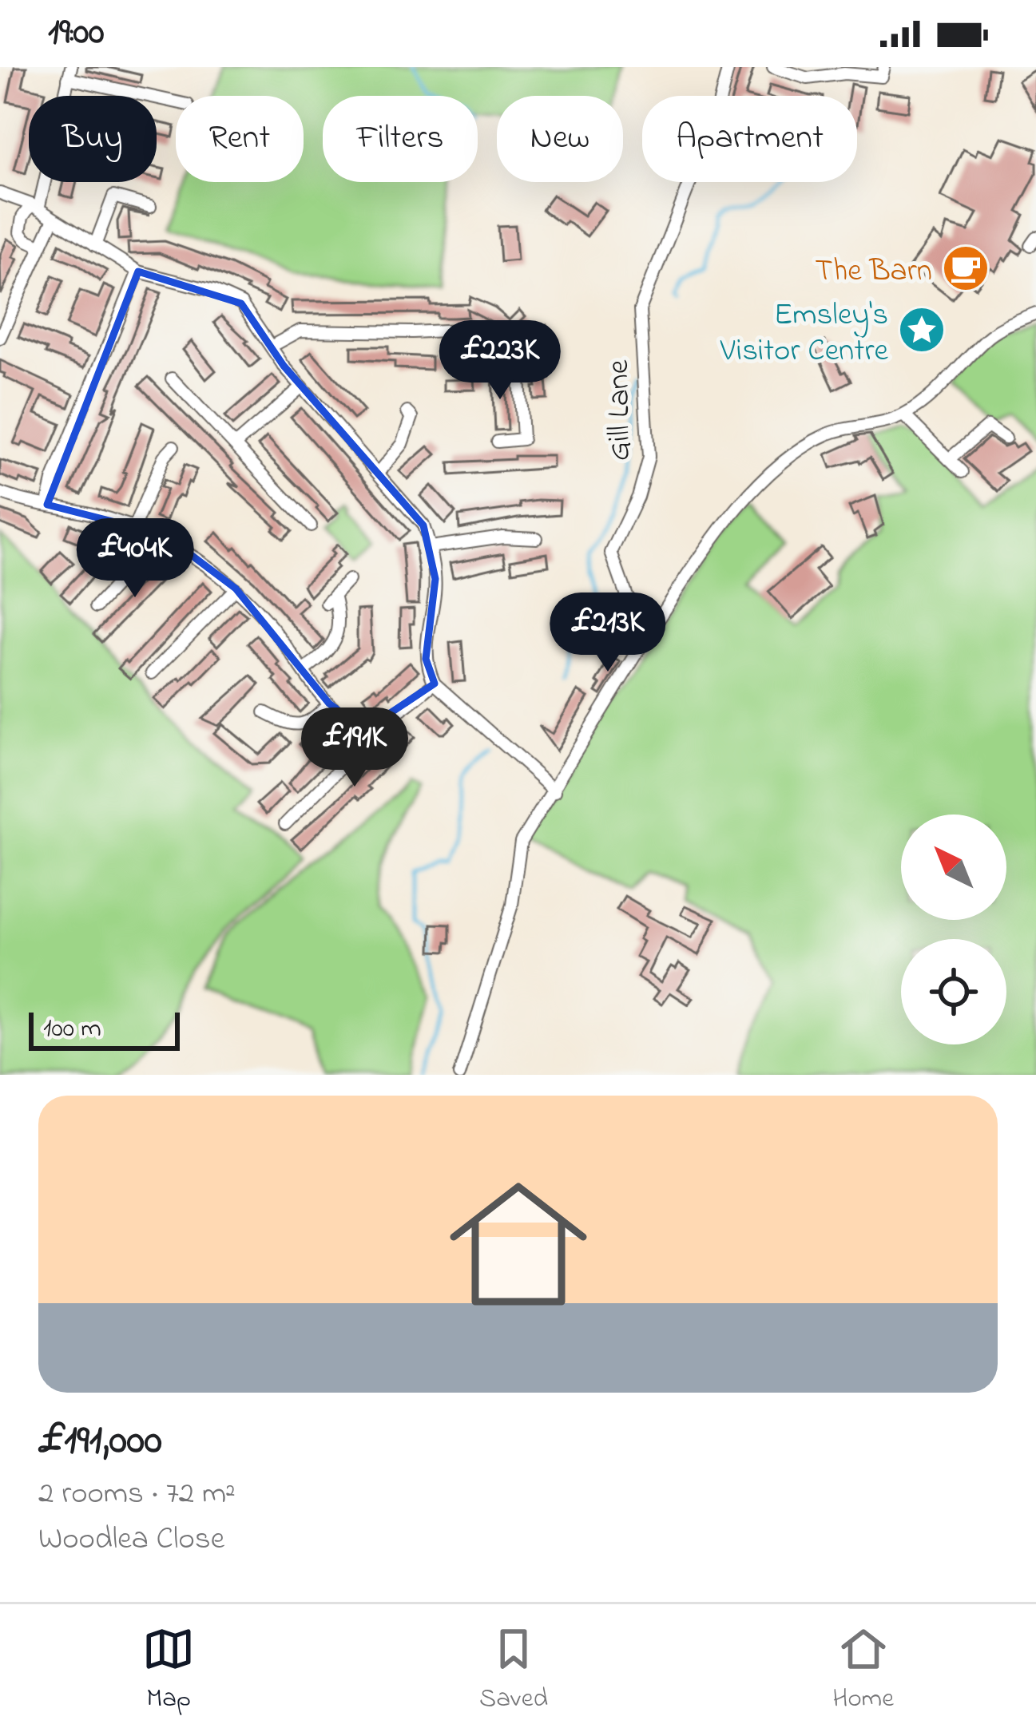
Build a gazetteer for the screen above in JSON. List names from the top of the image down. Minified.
{"streets":{"street":["Gill Lane"]},"places":{"cafe":["The Barn"],"place":["Emsley's Visitor Centre"]},"scale_bar":"100 m","north":"top left","page":{"status":"19:00","chip":["Buy","Rent","Filters","New","Apartment"],"price":["£223K","£404K","£213K","£191K"],"scale":"100 m","list":[{"name":"£191,000","note":"2 rooms · 72 m² · Woodlea Close"}],"tabs":["Map","Saved","Home"]}}
